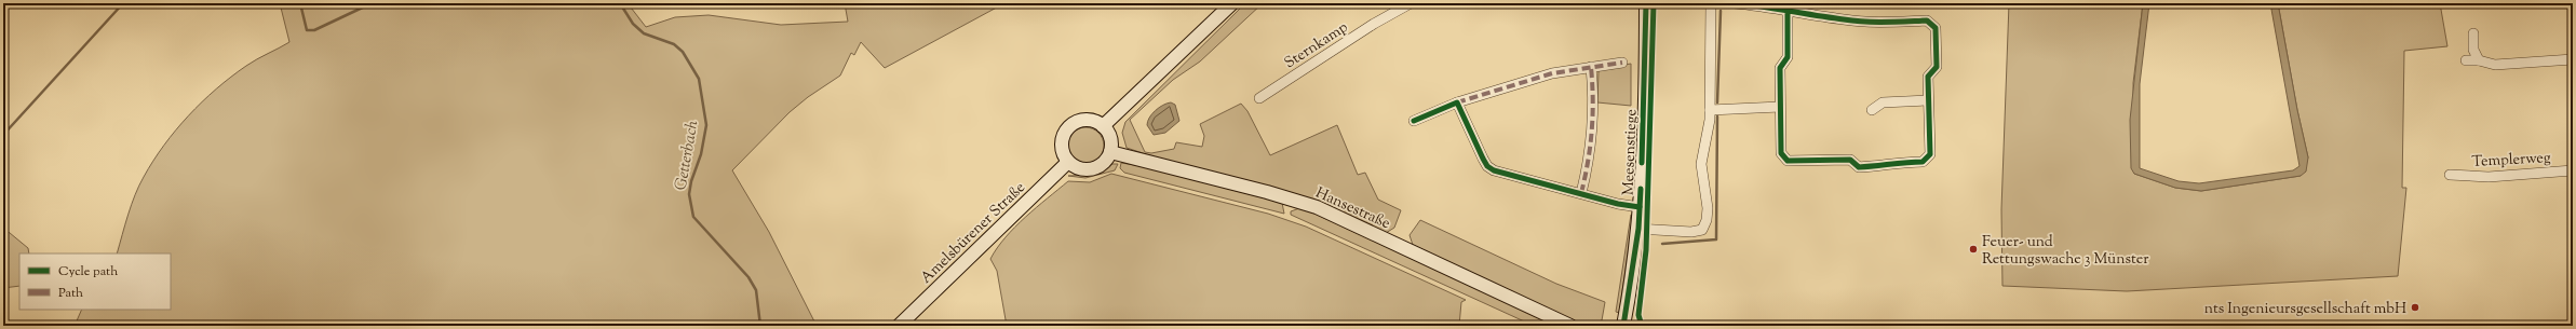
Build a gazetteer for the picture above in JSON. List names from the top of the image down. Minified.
{"streets":{"main road":["Meesenstiege","Hansestraße","Amelsbürener Straße"],"street":["Sternkamp","Templerweg"]},"crossings":[["Hansestraße","Amelsbürener Straße"]],"water":["Getterbach"],"places":["Feuer- und Rettungswache 3 Münster","nts Ingenieursgesellschaft mbH"],"legend":["Cycle path","Path"]}
